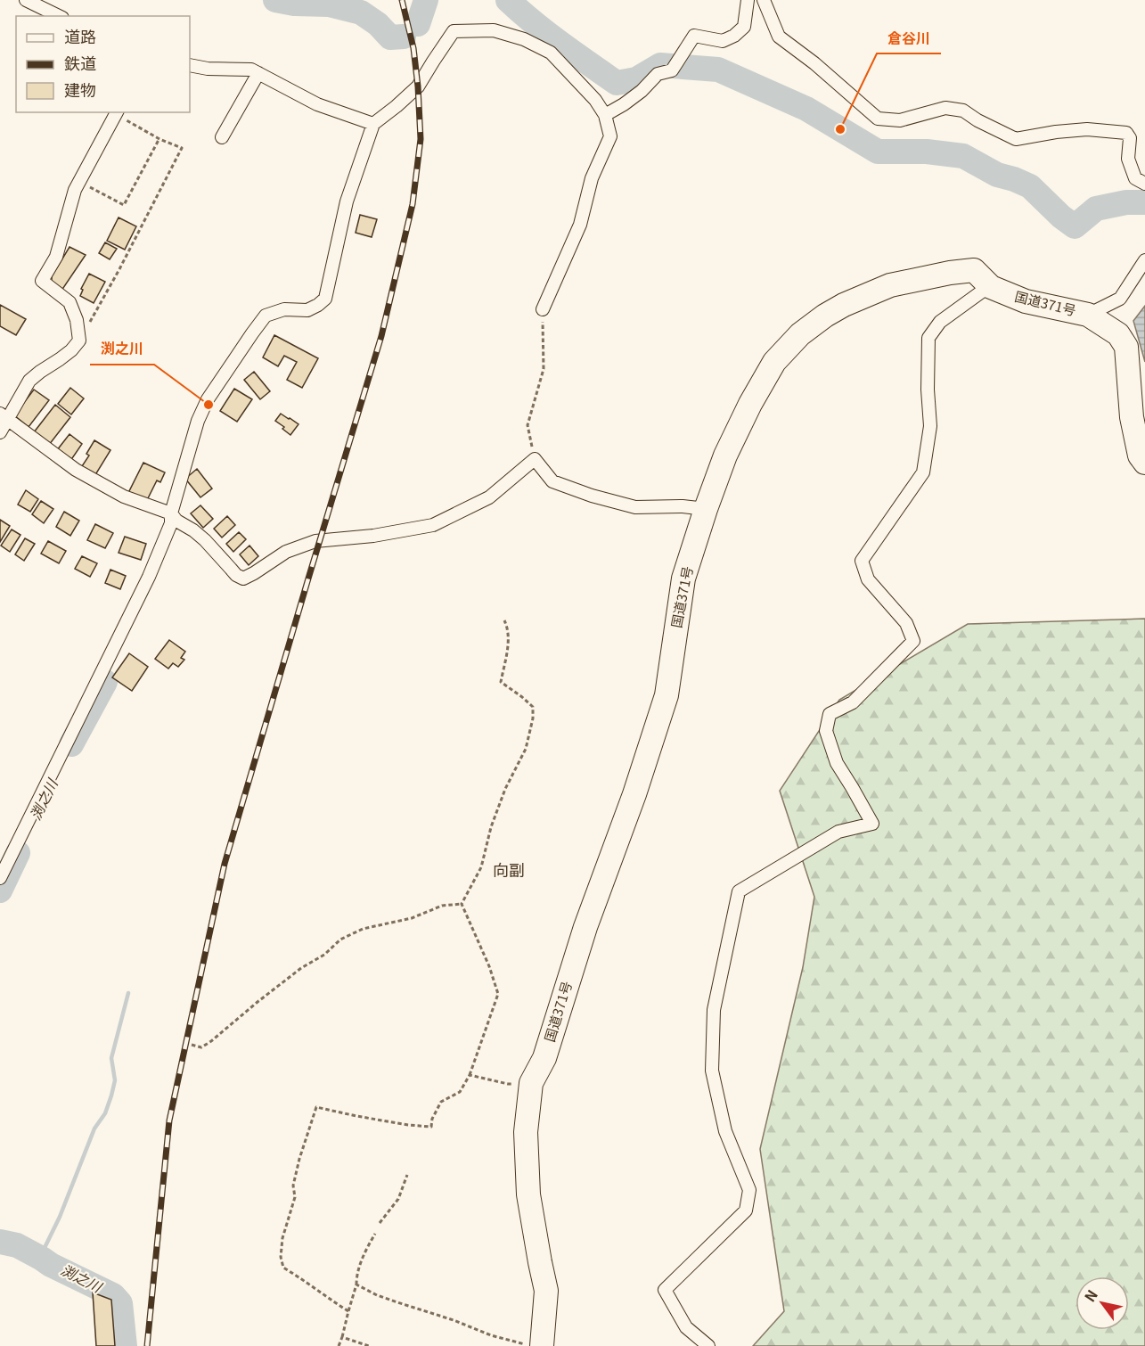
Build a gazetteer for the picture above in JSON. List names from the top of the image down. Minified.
{"streets":{"highway":["国道371号"]},"districts":["向副"],"water":["渕之川"],"places":["倉谷川","渕之川"],"legend":["道路","鉄道","建物"],"north":"top left"}
